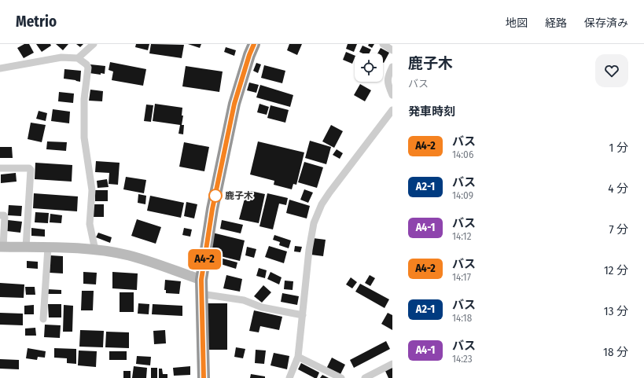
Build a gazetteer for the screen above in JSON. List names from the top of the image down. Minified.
{"places":["鹿子木"],"lines":["bus line A4-2"],"page":{"header":"Metrio","nav":["地図","経路","保存済み"],"on_map":"A4-2","heading":[["鹿子木","バス"],"発車時刻"],"list":[{"mark":"A4-2","name":"バス","note":"14:06","value":"1 分"},{"mark":"A2-1","name":"バス","note":"14:09","value":"4 分"},{"mark":"A4-1","name":"バス","note":"14:12","value":"7 分"},{"mark":"A4-2","name":"バス","note":"14:17","value":"12 分"},{"mark":"A2-1","name":"バス","note":"14:18","value":"13 分"},{"mark":"A4-1","name":"バス","note":"14:23","value":"18 分"}]}}
